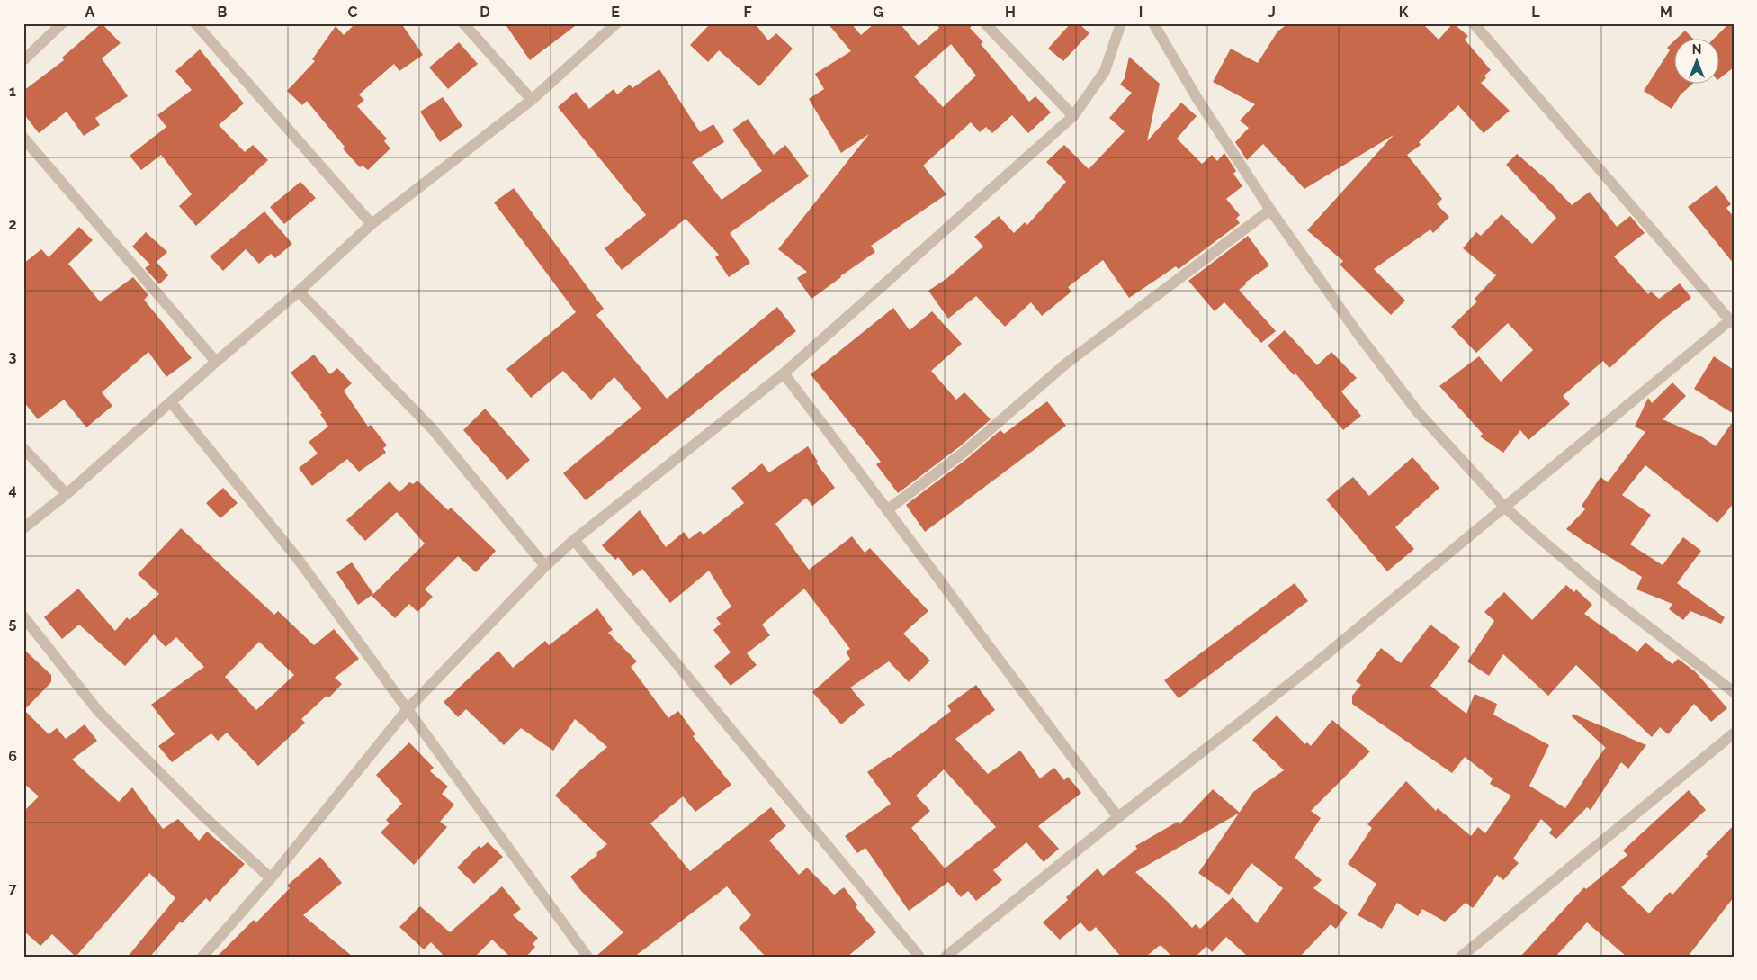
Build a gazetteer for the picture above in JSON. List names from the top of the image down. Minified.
{"north":"top","grid":{"columns":["A","B","C","D","E","F","G","H","I","J","K","L","M"],"rows":["1","2","3","4","5","6","7"]}}
